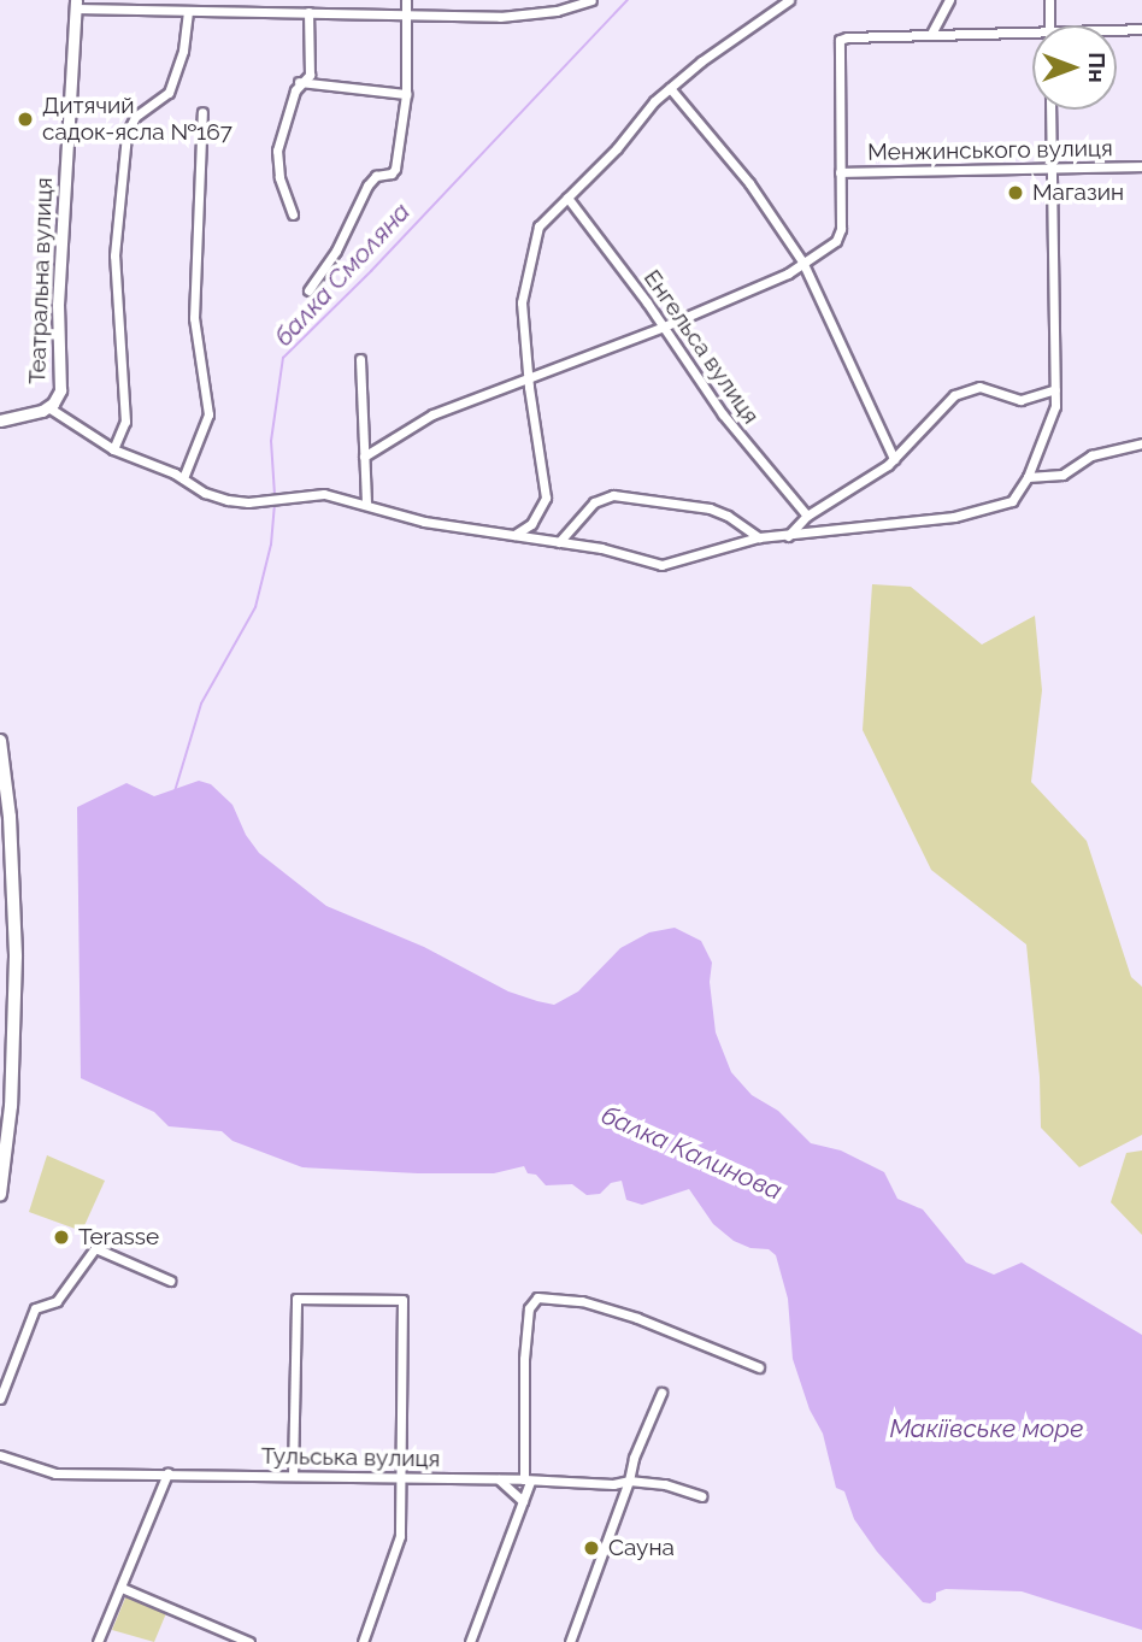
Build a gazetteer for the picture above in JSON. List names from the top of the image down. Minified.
{"streets":{"street":["Менжинського вулиця","Театральна вулиця","Енгельса вулиця","Тульська вулиця"]},"water":["балка Смоляна","балка Калинова","Макіївське море"],"places":["Дитячий садок-ясла №167","Магазин","Terasse","Сауна"],"north":"right"}
